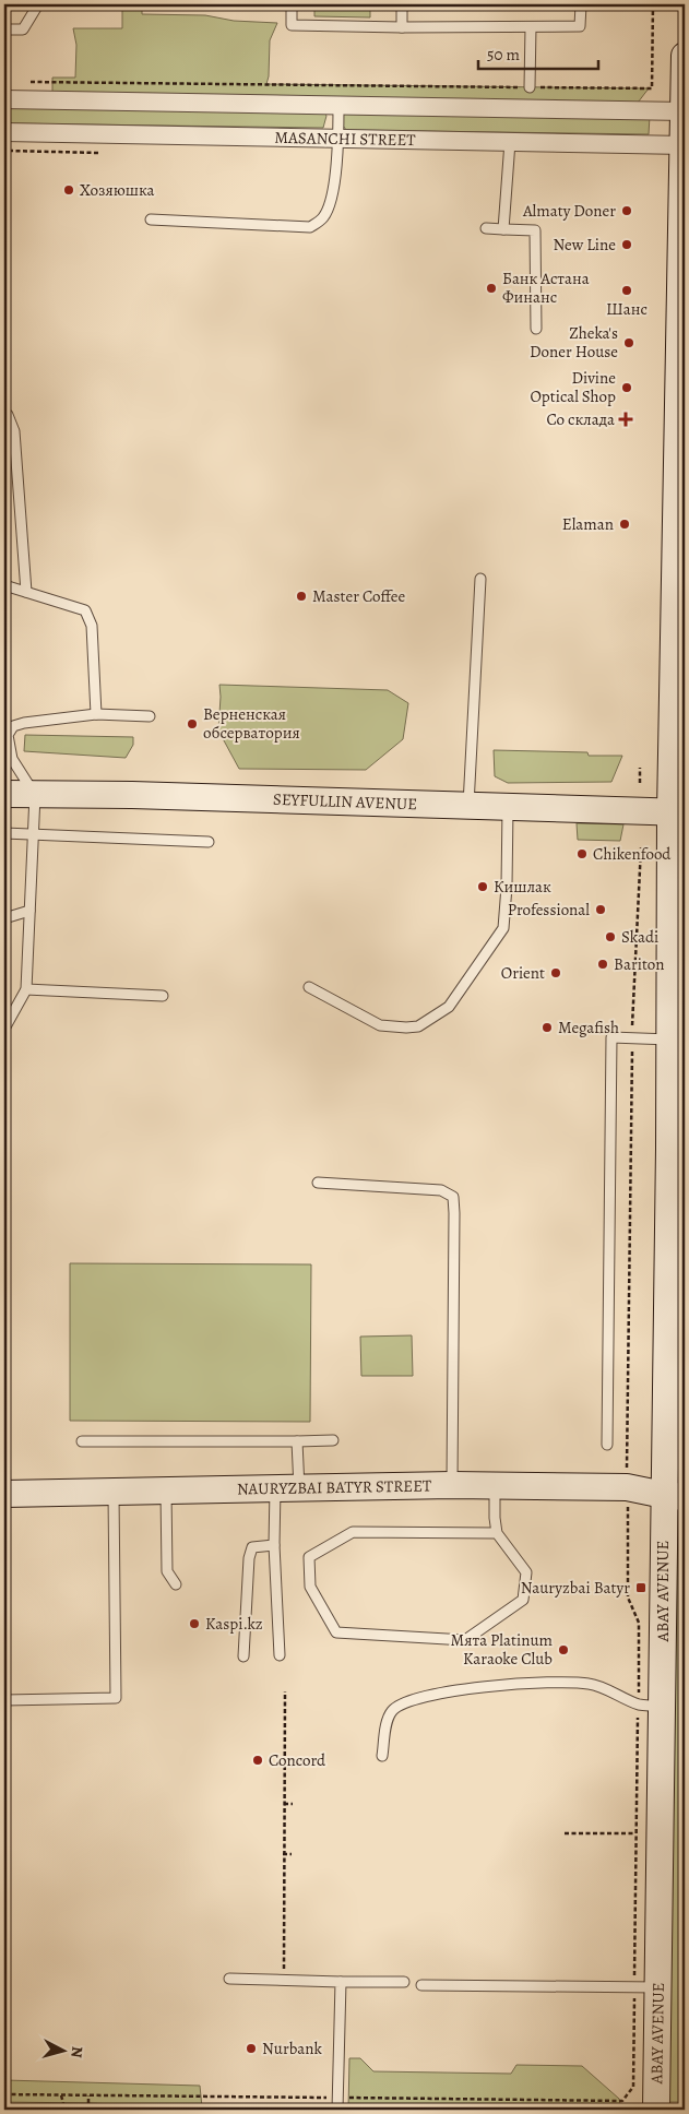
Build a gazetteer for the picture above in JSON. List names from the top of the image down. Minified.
{"streets":{"main road":["SEYFULLIN AVENUE","NAURYZBAI BATYR STREET","ABAY AVENUE"],"street":["MASANCHI STREET"]},"crossings":[["MASANCHI STREET","ABAY AVENUE"],["SEYFULLIN AVENUE","ABAY AVENUE"],["NAURYZBAI BATYR STREET","ABAY AVENUE"]],"places":{"other":["Хозяюшка","Almaty Doner","New Line","Банк Астана Финанс","Шанс","Zheka's Doner House","Divine Optical Shop","Elaman","Master Coffee","Верненская обсерватория","Chikenfood","Кишлак","Professional","Skadi","Bariton","Orient","Megafish","Kaspi.kz","Мята Platinum Karaoke Club","Concord","Nurbank"],"health":["Со склада"],"transit":["Nauryzbai Batyr"]},"scale_bar":"50 m","north":"right"}
